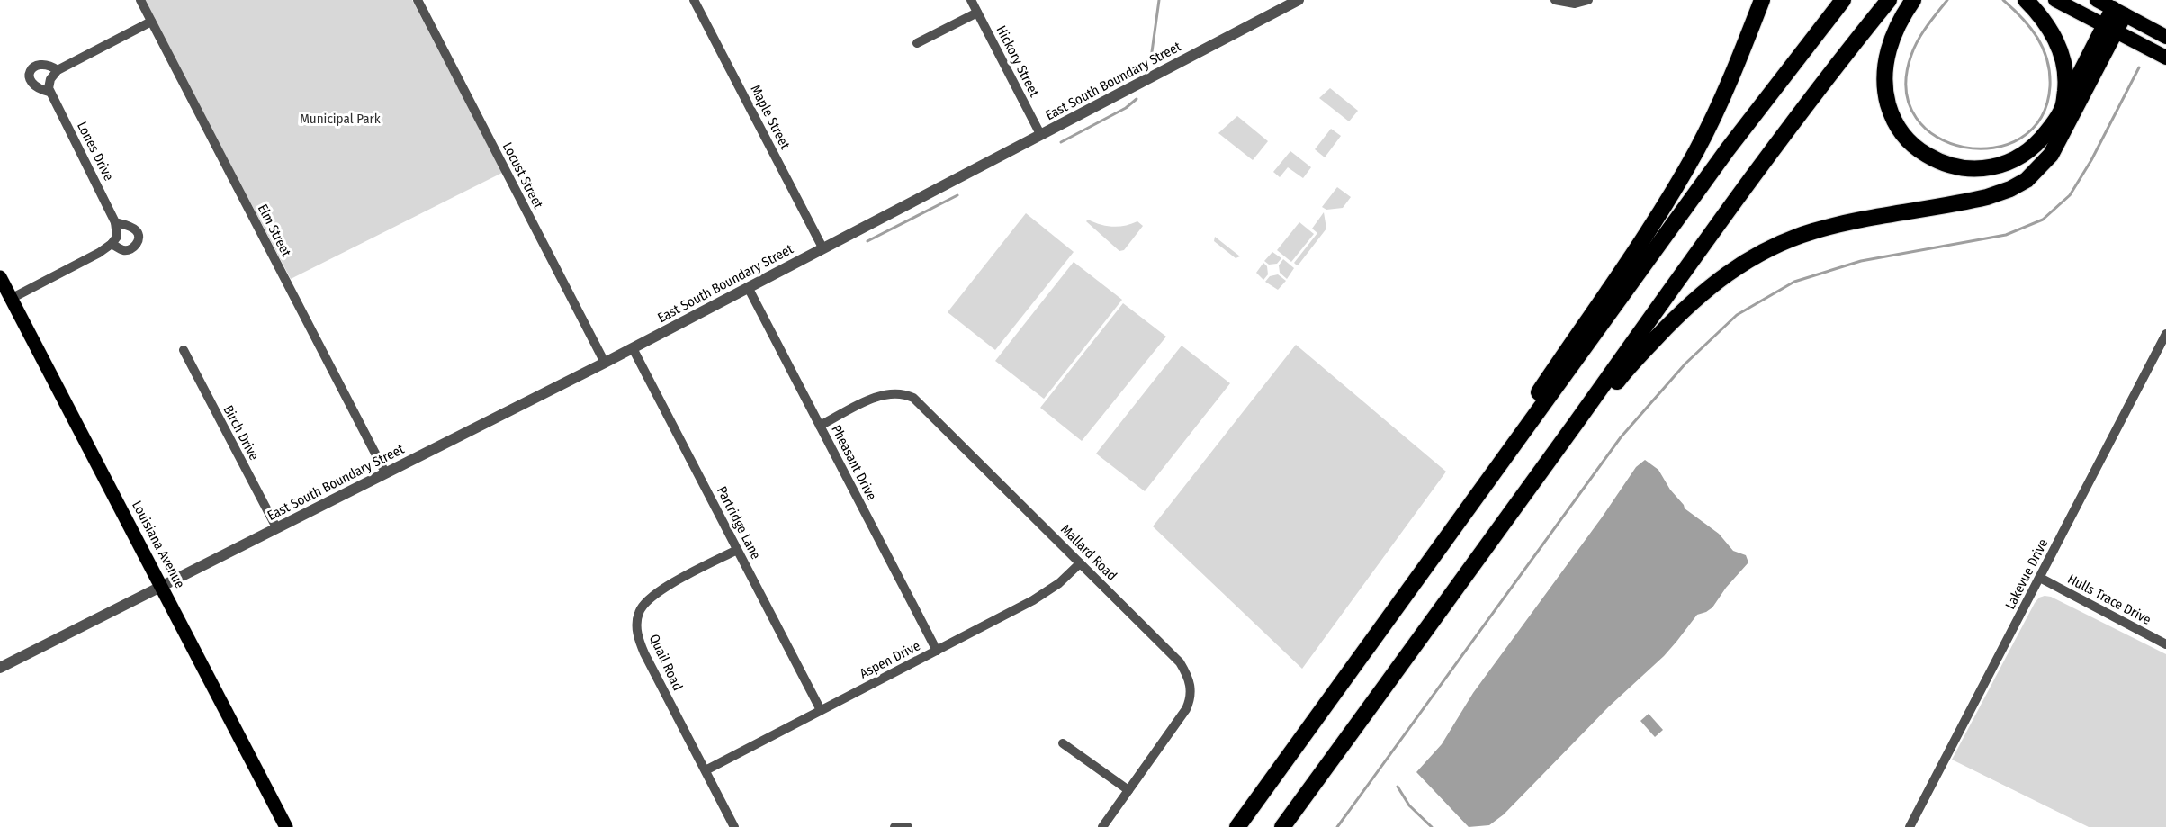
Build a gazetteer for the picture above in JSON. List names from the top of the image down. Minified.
{"streets":{"main road":["Louisiana Avenue"],"street":["Hickory Street","East South Boundary Street","Maple Street","Lones Drive","Locust Street","Elm Street","Birch Drive","Pheasant Drive","Partridge Lane","Mallard Road","Lakevue Drive","Hulls Trace Drive","Aspen Drive","Quail Road"]},"crossings":[["Hickory Street","East South Boundary Street"],["East South Boundary Street","Maple Street"],["East South Boundary Street","Locust Street"],["East South Boundary Street","Elm Street"],["East South Boundary Street","Birch Drive"],["East South Boundary Street","Pheasant Drive"],["East South Boundary Street","Partridge Lane"],["East South Boundary Street","Louisiana Avenue"],["Pheasant Drive","Mallard Road"],["Pheasant Drive","Aspen Drive"],["Partridge Lane","Aspen Drive"],["Partridge Lane","Quail Road"],["Mallard Road","Aspen Drive"],["Lakevue Drive","Hulls Trace Drive"],["Aspen Drive","Quail Road"]],"parks":["Municipal Park"]}
